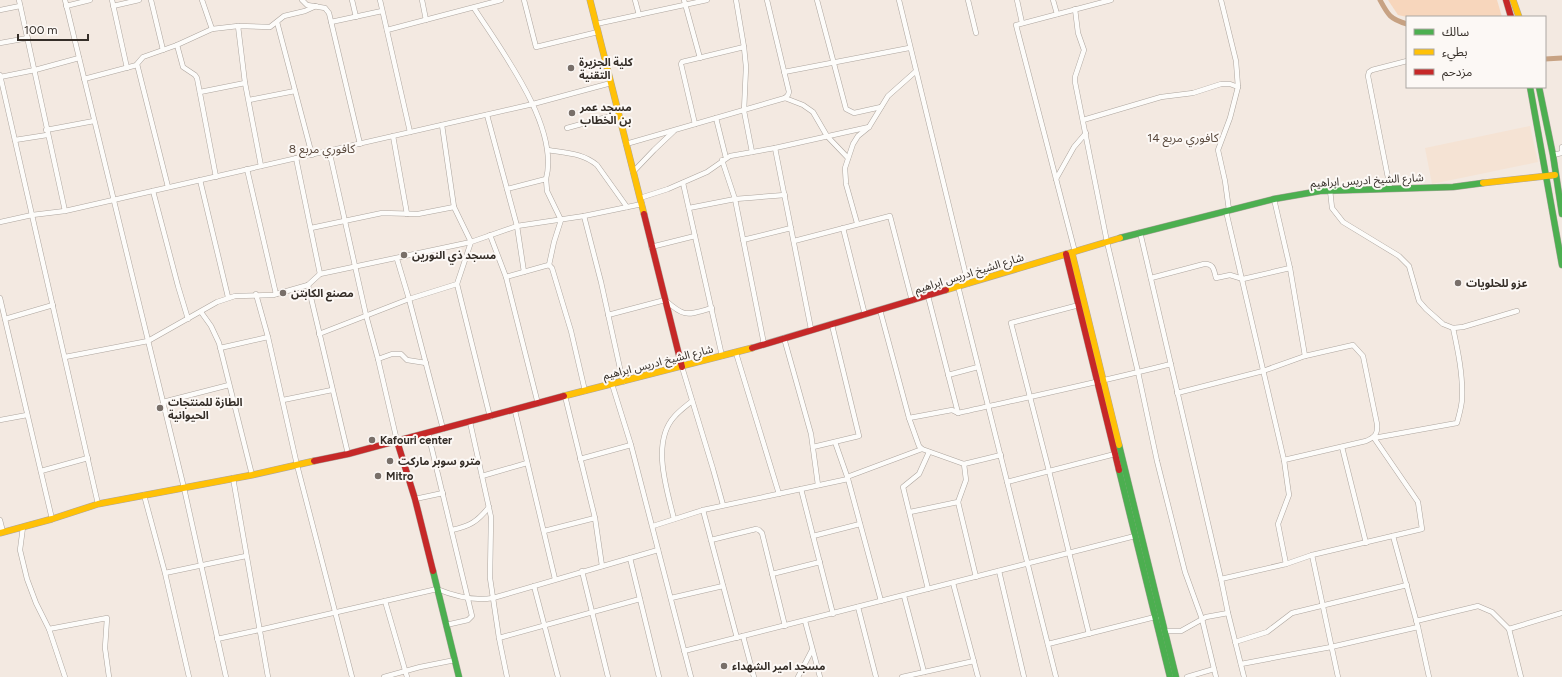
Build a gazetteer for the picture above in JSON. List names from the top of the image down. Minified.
{"streets":{"street":["شارع الشيخ ادريس ابراهيم"]},"districts":["كافوري مربع 14","كافوري مربع 8"],"places":["كلية الجزيرة التقنية","مسجد عمر بن الخطاب","مسجد ذي النورين","عزو للحلويات","مصنع الكابتن","الطازة للمنتجات الحيوانية","Kafouri center","مترو سوبر ماركت","Mitro","مسجد امير الشهداء"],"legend":["سالك","بطيء","مزدحم"],"scale_bar":"100 m"}
